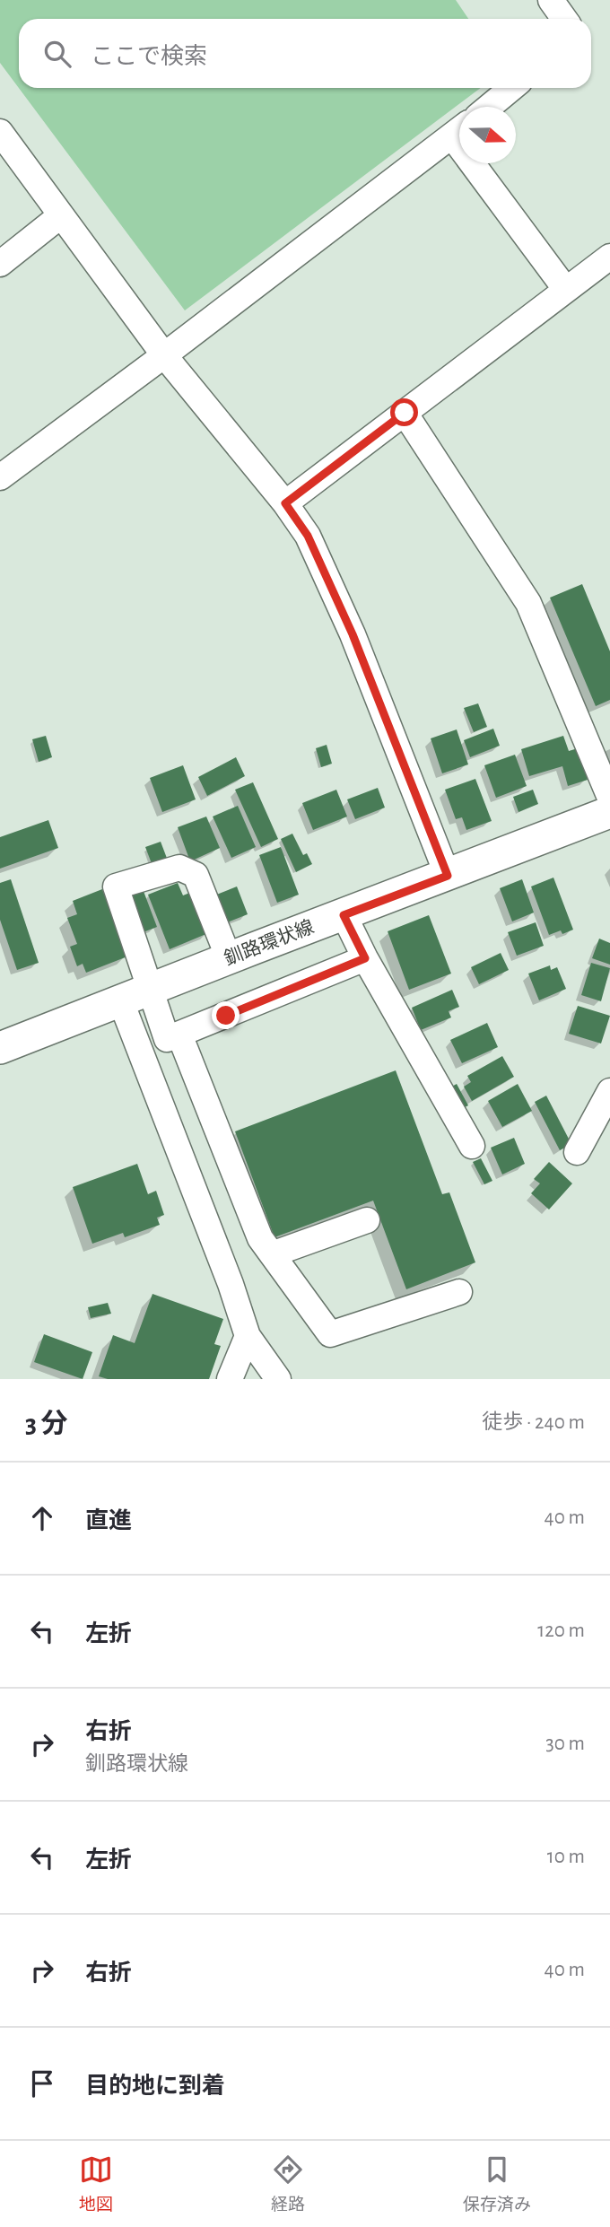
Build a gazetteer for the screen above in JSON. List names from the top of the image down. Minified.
{"streets":{"main road":["釧路環状線"]},"north":"right","page":{"search":"ここで検索","heading":["3 分","徒歩 · 240 m"],"list":[["直進","40 m"],["左折","120 m"],["右折","釧路環状線","30 m"],["左折","10 m"],["右折","40 m"],"目的地に到着"],"nav":["地図","経路","保存済み"]}}
